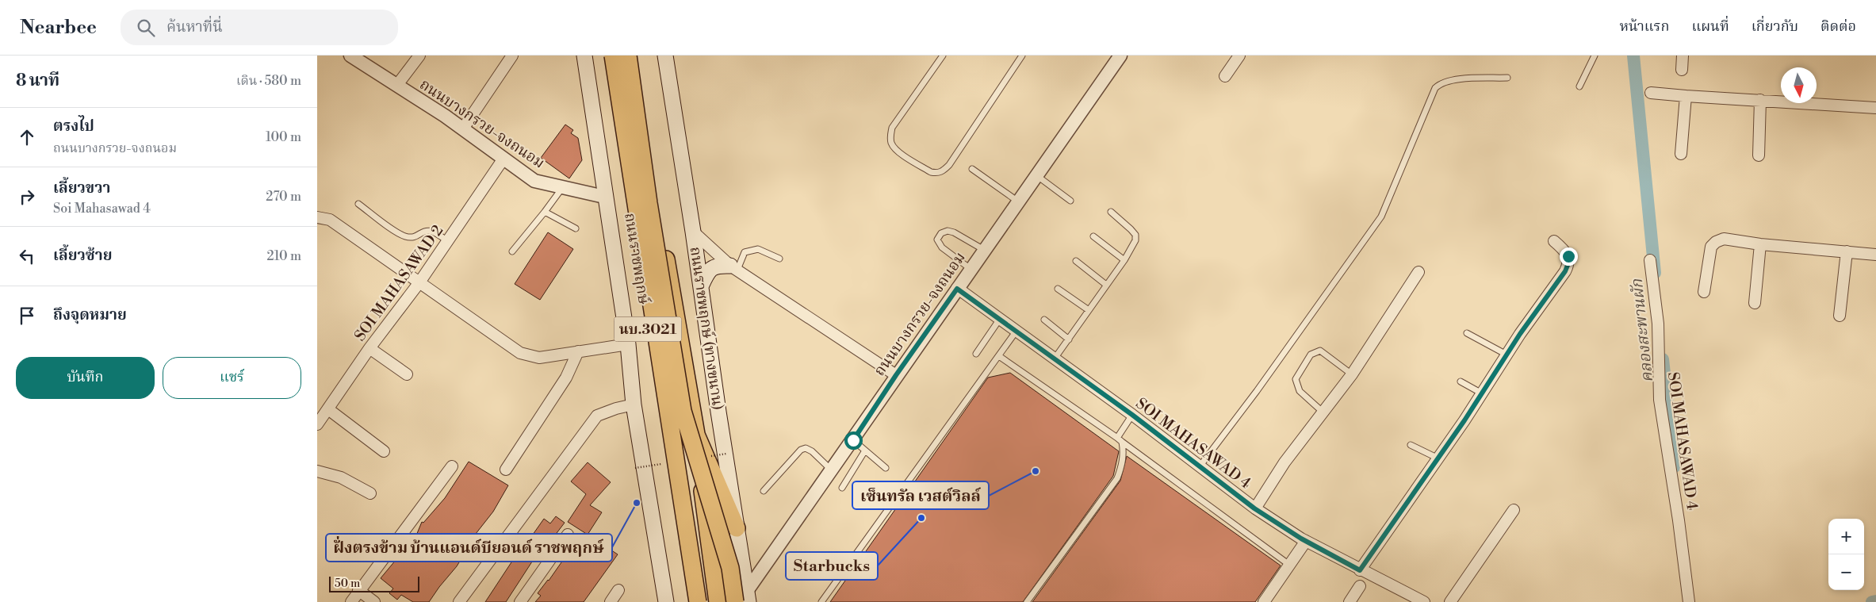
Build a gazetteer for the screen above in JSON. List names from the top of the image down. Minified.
{"streets":{"main road":["ถนนราชพฤกษ์","ถนนราชพฤกษ์ (ทางขนาน)","นบ.3021"],"street":["ถนนบางกรวย-จงถนอม","SOI MAHASAWAD 2","SOI MAHASAWAD 4"]},"crossings":[["ถนนบางกรวย-จงถนอม","SOI MAHASAWAD 2"],["ถนนบางกรวย-จงถนอม","ถนนราชพฤกษ์ (ทางขนาน)"],["ถนนบางกรวย-จงถนอม","SOI MAHASAWAD 4"]],"water":["คลองสะพานผัก"],"places":["เซ็นทรัล เวสต์วิลล์","ฝั่งตรงข้าม บ้านแอนด์บียอนด์ ราชพฤกษ์","Starbucks"],"scale_bar":"50 m","north":"bottom","page":{"header":"Nearbee","search":"ค้นหาที่นี่","nav":["หน้าแรก","แผนที่","เกี่ยวกับ","ติดต่อ"],"heading":["8 นาที","เดิน · 580 m"],"list":[["ตรงไป","ถนนบางกรวย-จงถนอม","100 m"],["เลี้ยวขวา","Soi Mahasawad 4","270 m"],["เลี้ยวซ้าย","210 m"],"ถึงจุดหมาย"],"buttons":["บันทึก","แชร์"],"map_buttons":["+","−"],"scale":"50 m"}}
